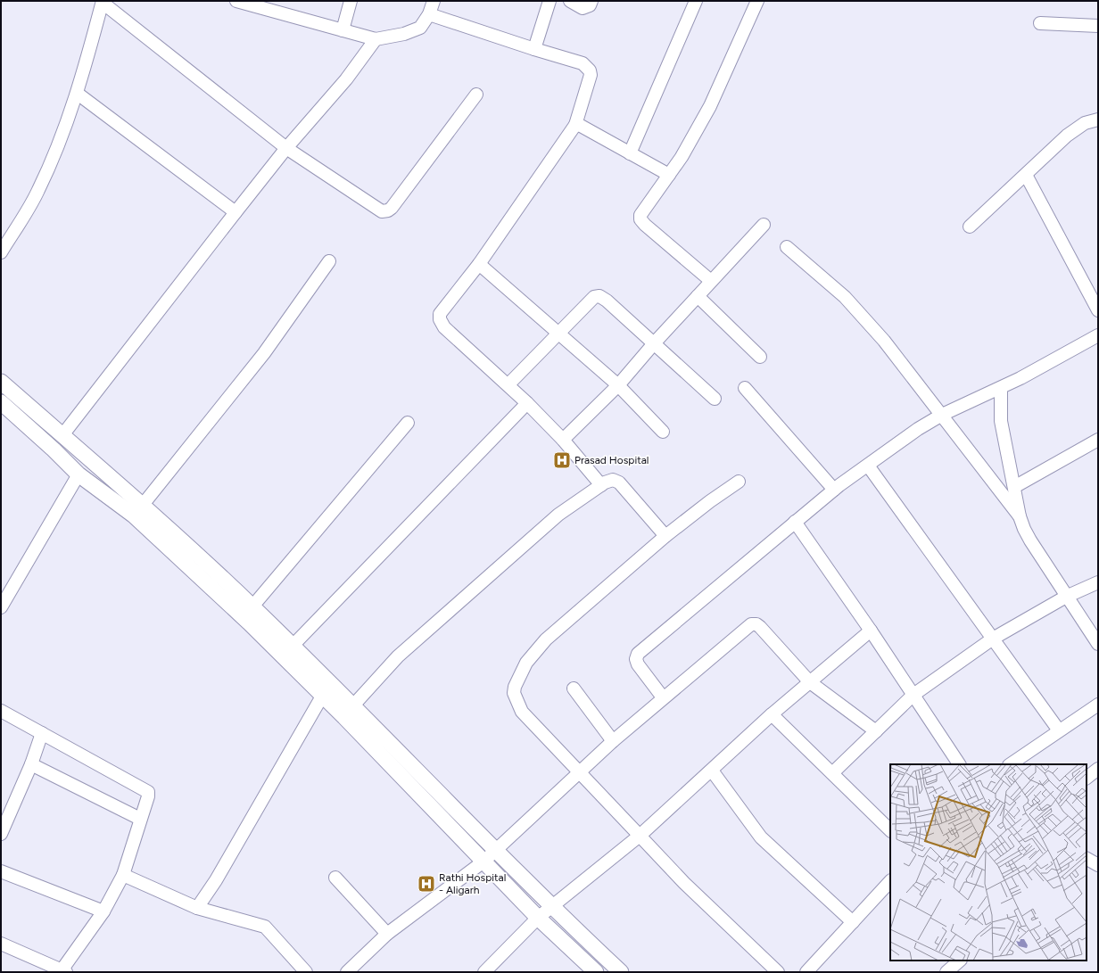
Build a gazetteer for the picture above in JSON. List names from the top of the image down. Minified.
{"places":{"hospital":["Prasad Hospital","Rathi Hospital - Aligarh"]}}
